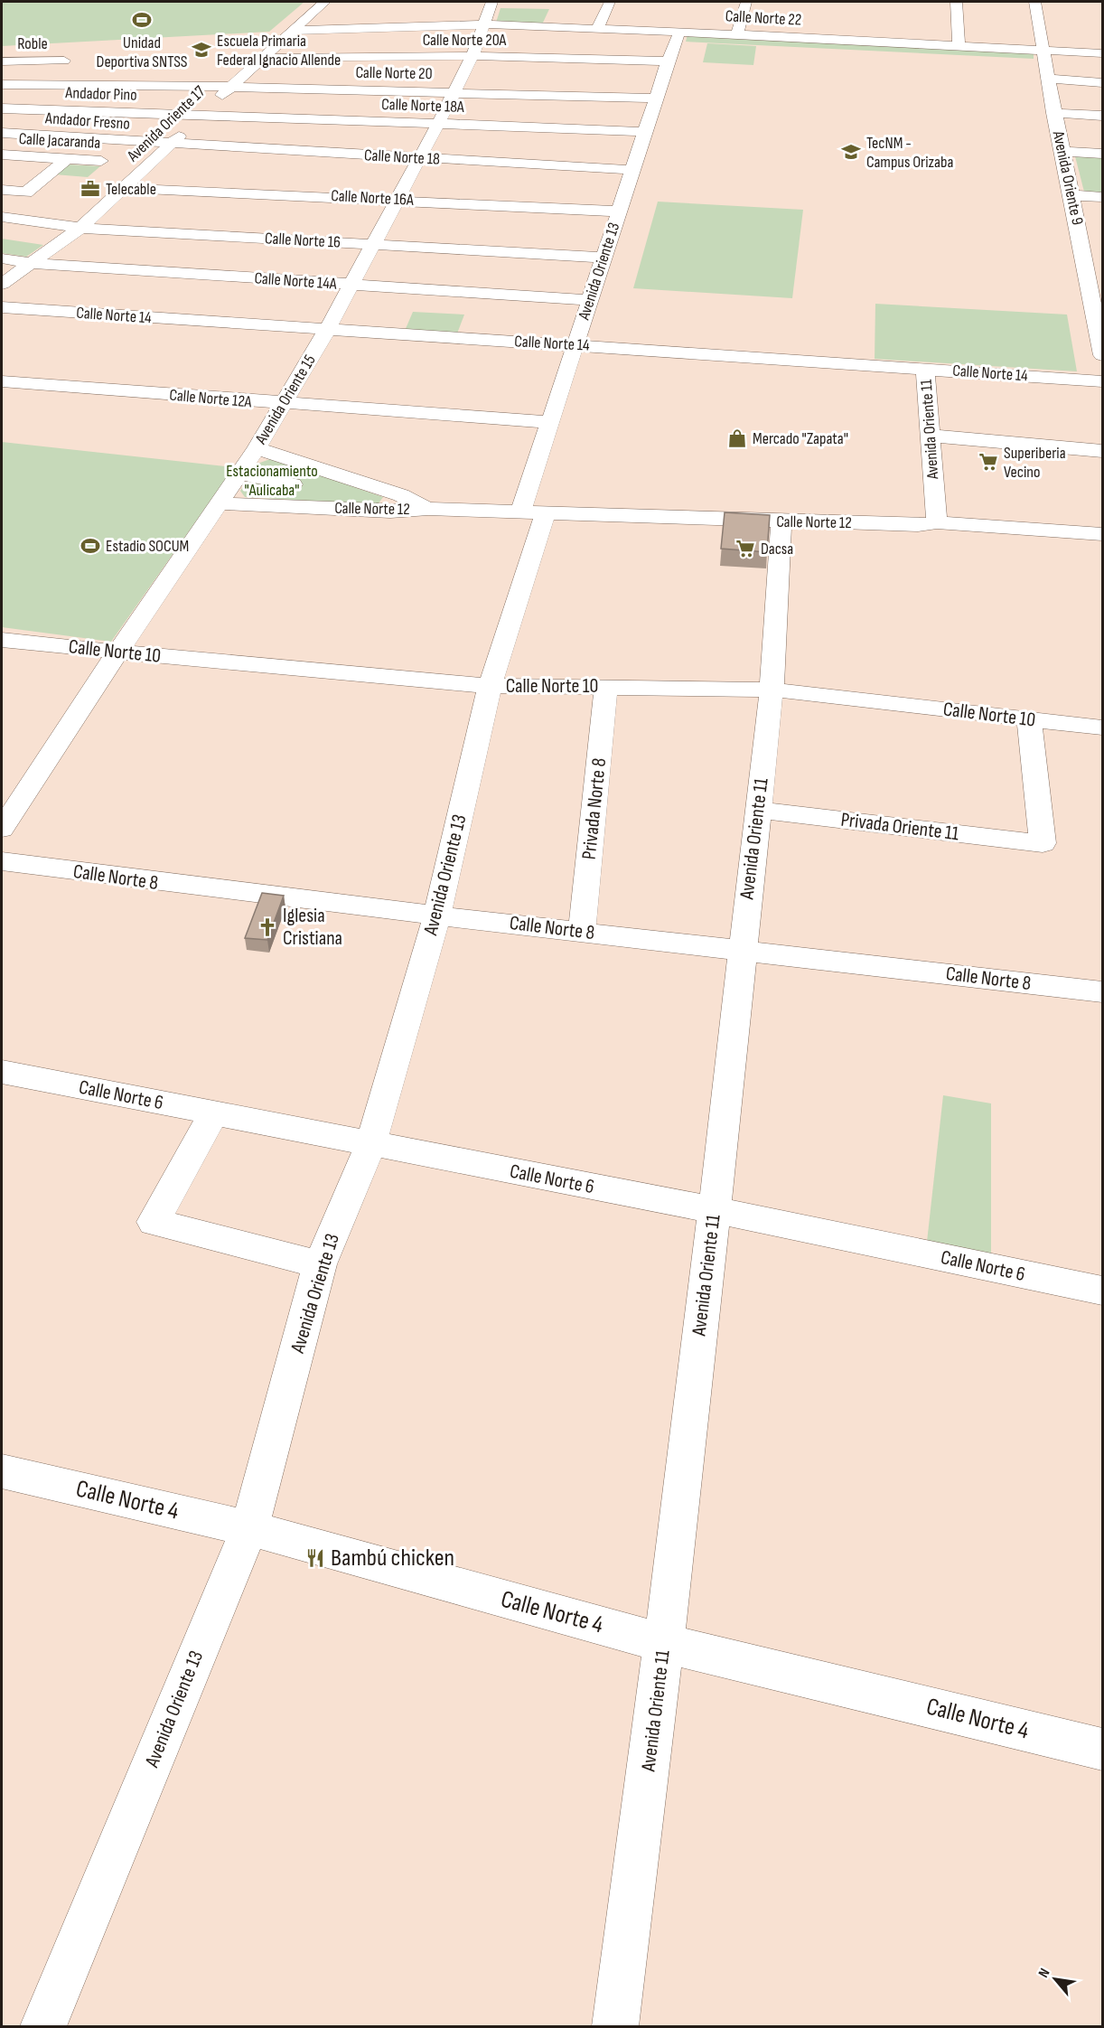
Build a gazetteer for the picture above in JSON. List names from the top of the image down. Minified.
{"streets":{"street":["Calle Norte 22","Calle Norte 20A","Roble","Calle Norte 20","Andador Pino","Calle Norte 18A","Andador Fresno","Avenida Oriente 17","Calle Jacaranda","Calle Norte 18","Avenida Oriente 9","Calle Norte 16A","Calle Norte 16","Avenida Oriente 13","Calle Norte 14A","Calle Norte 14","Calle Norte 12A","Avenida Oriente 15","Avenida Oriente 11","Calle Norte 12","Calle Norte 10","Privada Norte 8","Privada Oriente 11","Calle Norte 8","Calle Norte 6","Calle Norte 4"]},"crossings":[["Calle Norte 22","Avenida Oriente 17"],["Calle Norte 22","Avenida Oriente 9"],["Calle Norte 22","Avenida Oriente 13"],["Calle Norte 22","Avenida Oriente 15"],["Calle Norte 20A","Avenida Oriente 17"],["Calle Norte 20A","Avenida Oriente 13"],["Calle Norte 20A","Avenida Oriente 15"],["Calle Norte 20","Avenida Oriente 17"],["Calle Norte 20","Avenida Oriente 13"],["Calle Norte 20","Avenida Oriente 15"],["Andador Pino","Calle Norte 18A"],["Andador Pino","Avenida Oriente 17"],["Calle Norte 18A","Avenida Oriente 17"],["Calle Norte 18A","Avenida Oriente 13"],["Calle Norte 18A","Avenida Oriente 15"],["Andador Fresno","Avenida Oriente 17"],["Andador Fresno","Calle Norte 18"],["Avenida Oriente 17","Calle Jacaranda"],["Avenida Oriente 17","Calle Norte 18"],["Avenida Oriente 17","Calle Norte 16A"],["Avenida Oriente 17","Calle Norte 16"],["Avenida Oriente 17","Calle Norte 14A"],["Calle Norte 18","Avenida Oriente 13"],["Calle Norte 18","Avenida Oriente 15"],["Calle Norte 16A","Avenida Oriente 13"],["Calle Norte 16A","Avenida Oriente 15"],["Calle Norte 16","Avenida Oriente 13"],["Calle Norte 16","Avenida Oriente 15"],["Avenida Oriente 13","Calle Norte 14A"],["Avenida Oriente 13","Calle Norte 14"],["Avenida Oriente 13","Calle Norte 12A"],["Avenida Oriente 13","Calle Norte 12"],["Avenida Oriente 13","Calle Norte 10"],["Avenida Oriente 13","Calle Norte 8"],["Avenida Oriente 13","Calle Norte 6"],["Avenida Oriente 13","Calle Norte 4"],["Calle Norte 14A","Avenida Oriente 15"],["Calle Norte 14","Avenida Oriente 15"],["Calle Norte 14","Avenida Oriente 11"],["Calle Norte 12A","Avenida Oriente 15"],["Avenida Oriente 15","Calle Norte 12"],["Avenida Oriente 15","Calle Norte 10"],["Avenida Oriente 11","Calle Norte 12"],["Avenida Oriente 11","Calle Norte 10"],["Avenida Oriente 11","Privada Oriente 11"],["Avenida Oriente 11","Calle Norte 8"],["Avenida Oriente 11","Calle Norte 6"],["Avenida Oriente 11","Calle Norte 4"],["Calle Norte 10","Privada Norte 8"],["Calle Norte 10","Privada Oriente 11"],["Privada Norte 8","Calle Norte 8"]],"parks":["Estacionamiento \"Aulicaba\""],"places":{"sports":["Unidad Deportiva SNTSS","Estadio SOCUM"],"school or university":["Escuela Primaria Federal Ignacio Allende","TecNM - Campus Orizaba"],"office":["Telecable"],"shop":["Mercado \"Zapata\""],"supermarket":["Superiberia Vecino","Dacsa"],"church":["Iglesia Cristiana"],"restaurant":["Bambú chicken"]},"north":"top left"}
